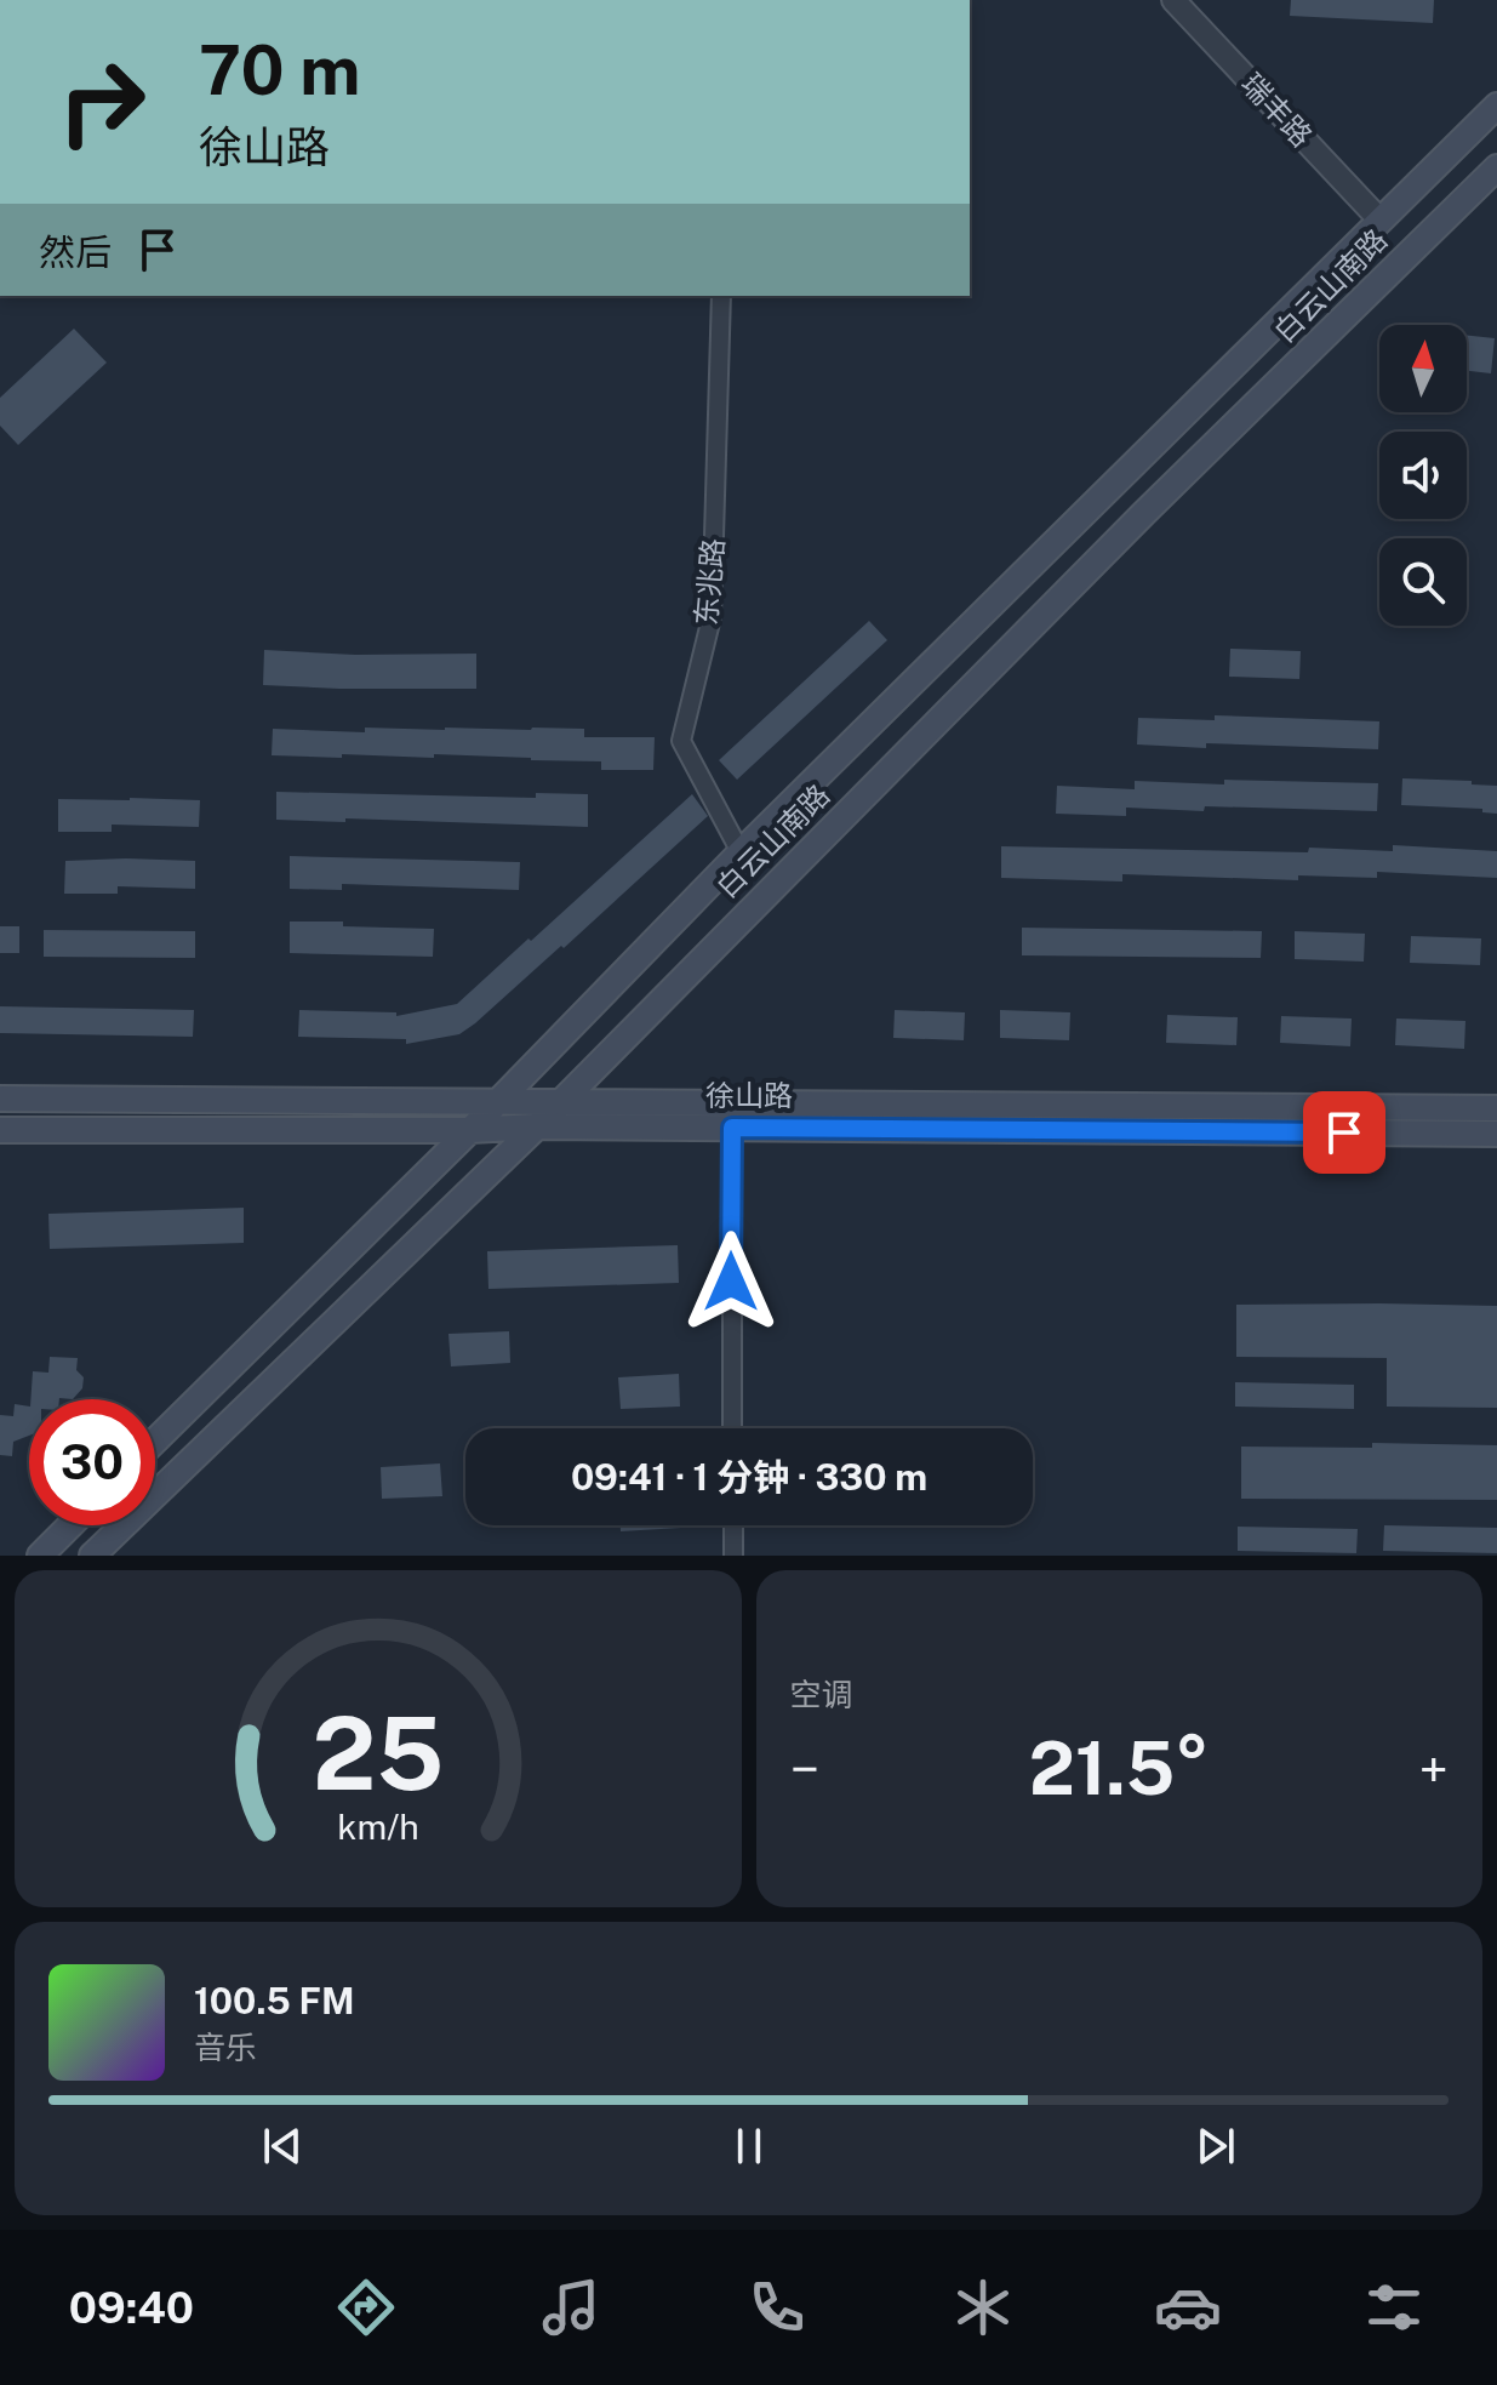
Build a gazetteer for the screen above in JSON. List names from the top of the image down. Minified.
{"streets":{"main road":["白云山南路","徐山路"],"street":["瑞丰路","东兆路"]},"crossings":[["瑞丰路","白云山南路"],["白云山南路","东兆路"],["白云山南路","徐山路"]],"north":"top","page":{"turn":["70 m","徐山路"],"then":"然后","limit":"30","trip":"09:41 · 1 分钟 · 330 m","tile":"空调","heat":["−","21.5°","+"],"song":["100.5 FM","音乐"],"tabs":"09:40","gauge":["25","km/h"]}}
